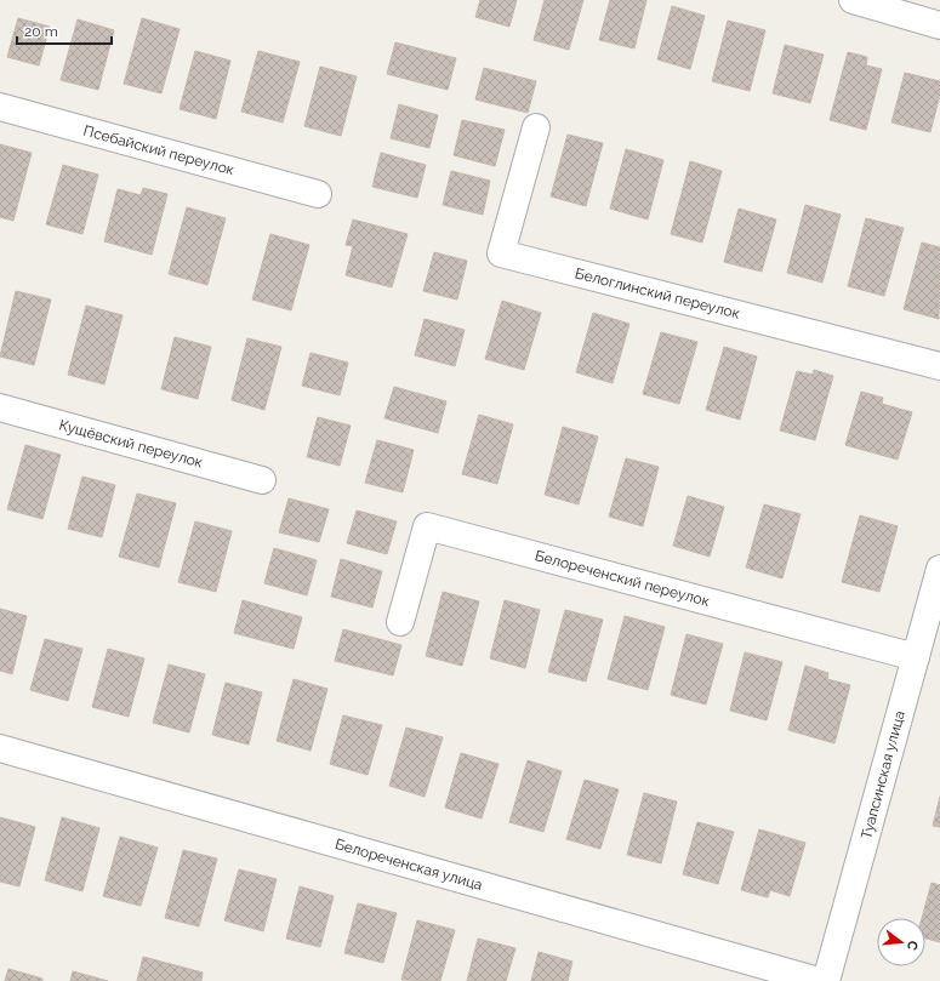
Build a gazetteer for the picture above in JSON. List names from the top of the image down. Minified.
{"streets":{"street":["Псебайский переулок","Белоглинский переулок","Кущёвский переулок","Белореченский переулок","Туапсинская улица","Белореченская улица"]},"crossings":[["Белореченский переулок","Туапсинская улица"]],"scale_bar":"20 m","north":"right"}
